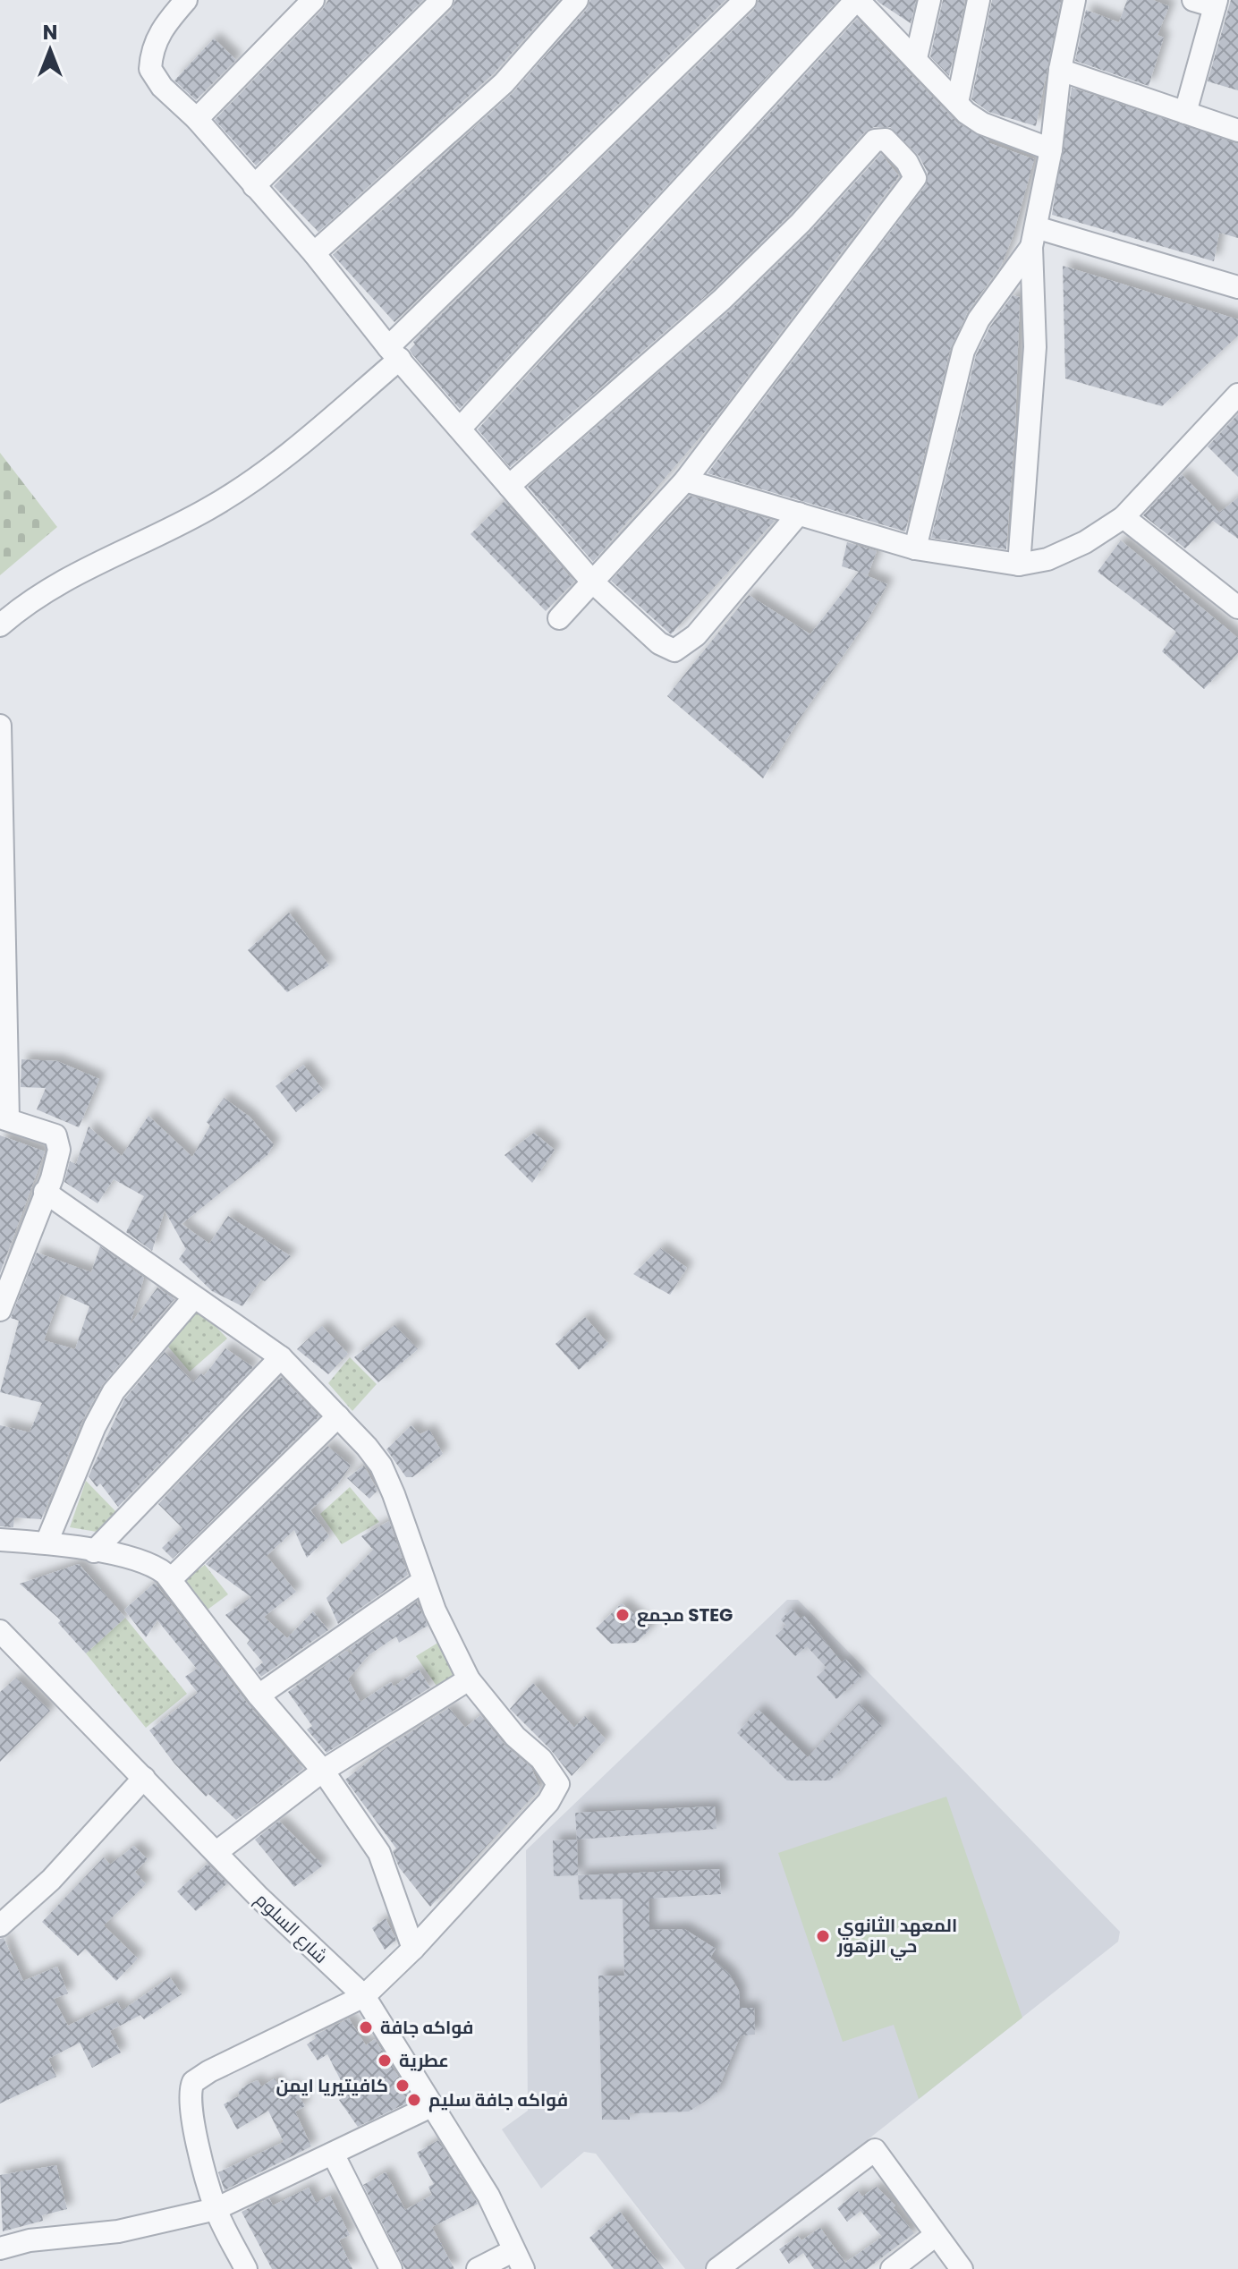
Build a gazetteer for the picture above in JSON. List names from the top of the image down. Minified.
{"streets":{"street":["شارع السلوم"]},"places":["مجمع STEG","المعهد الثانوي حي الزهور","فواكه جافة","عطرية","كافيتيريا ايمن","فواكه جافة سليم"],"north":"top"}
